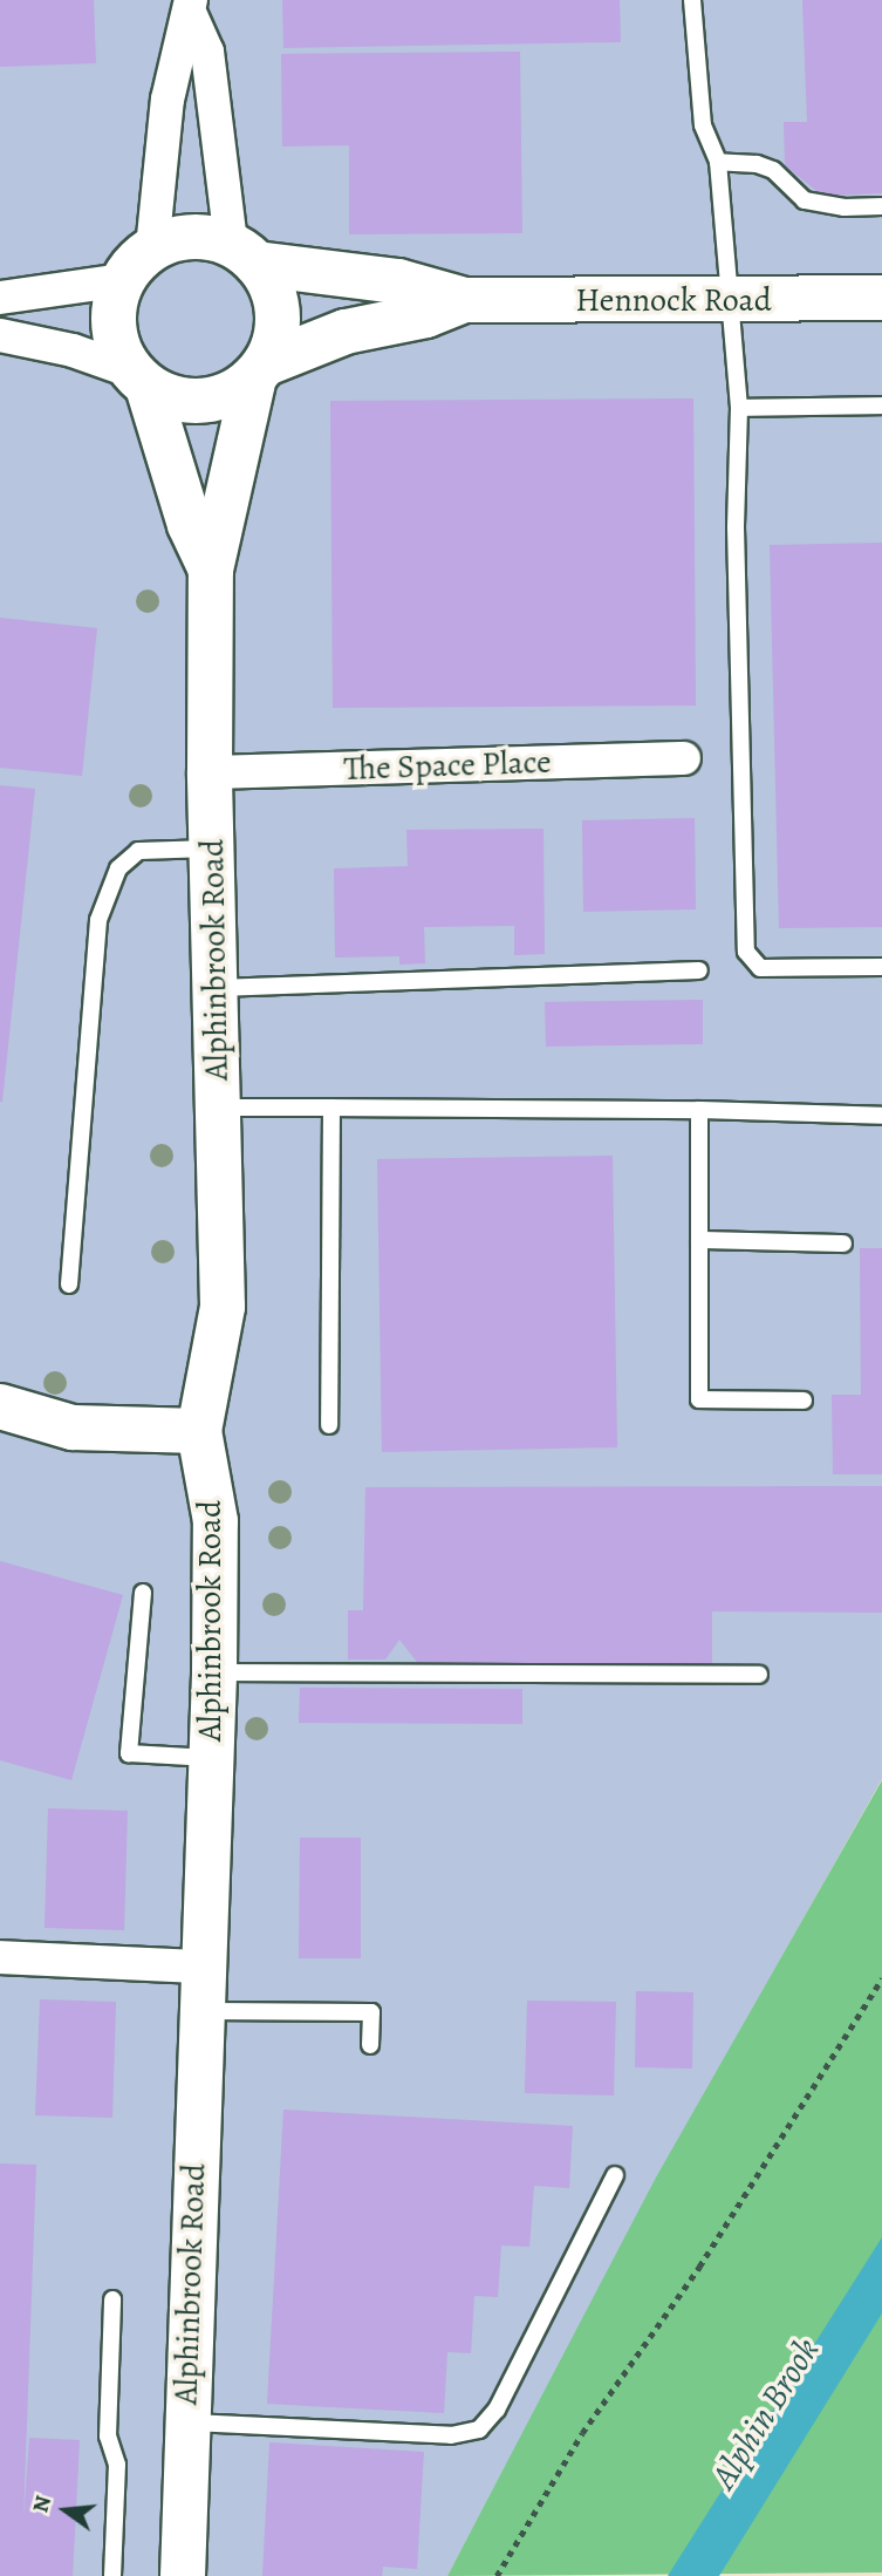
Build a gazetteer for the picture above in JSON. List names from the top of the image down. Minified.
{"streets":{"main road":["Hennock Road","Alphinbrook Road"],"street":["The Space Place"]},"crossings":[["Hennock Road","Alphinbrook Road"],["The Space Place","Alphinbrook Road"]],"water":["Alphin Brook"],"north":"left"}
